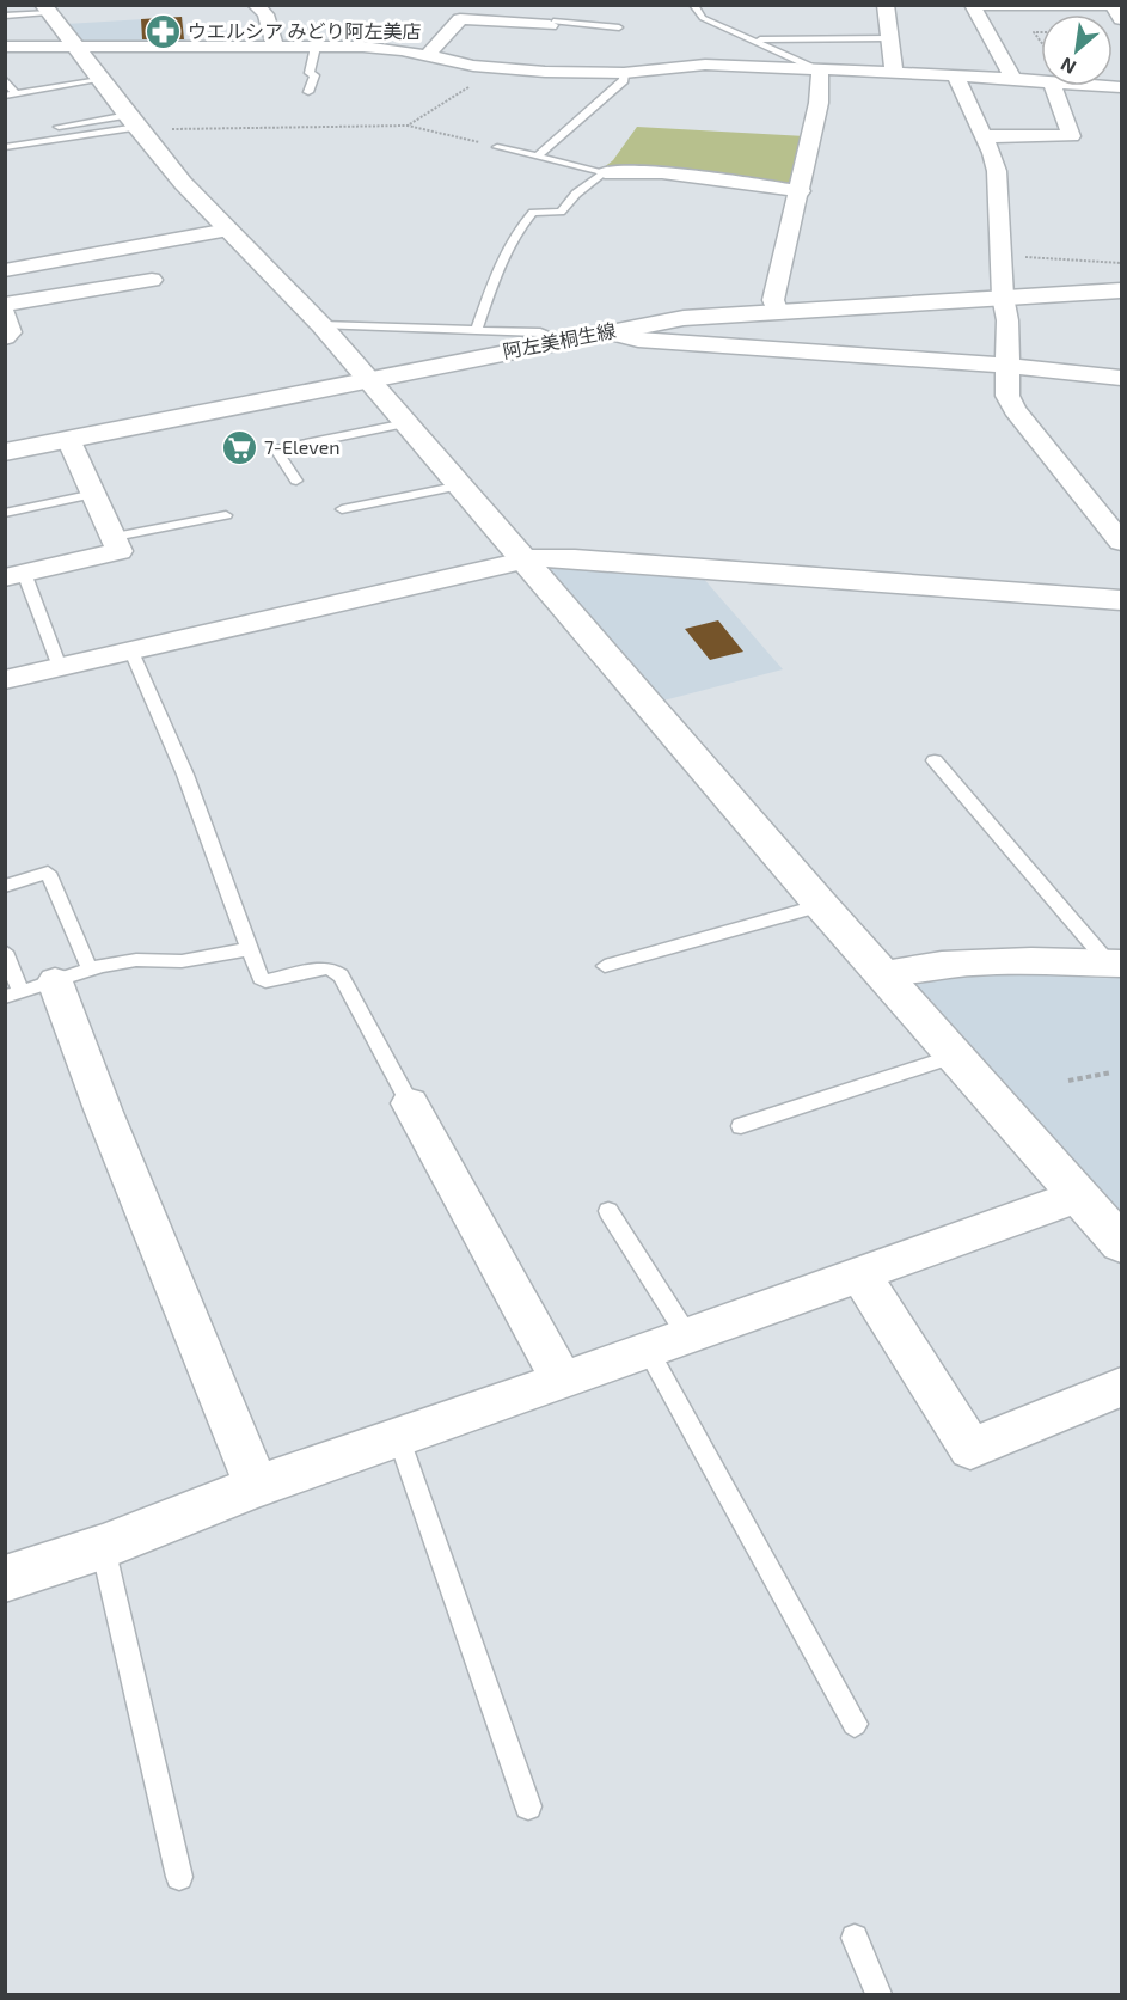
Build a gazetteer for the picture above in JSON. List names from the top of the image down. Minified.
{"streets":{"street":["阿左美桐生線"]},"places":{"pharmacy":["ウエルシア みどり阿左美店"],"supermarket":["7-Eleven"]},"north":"bottom left"}
